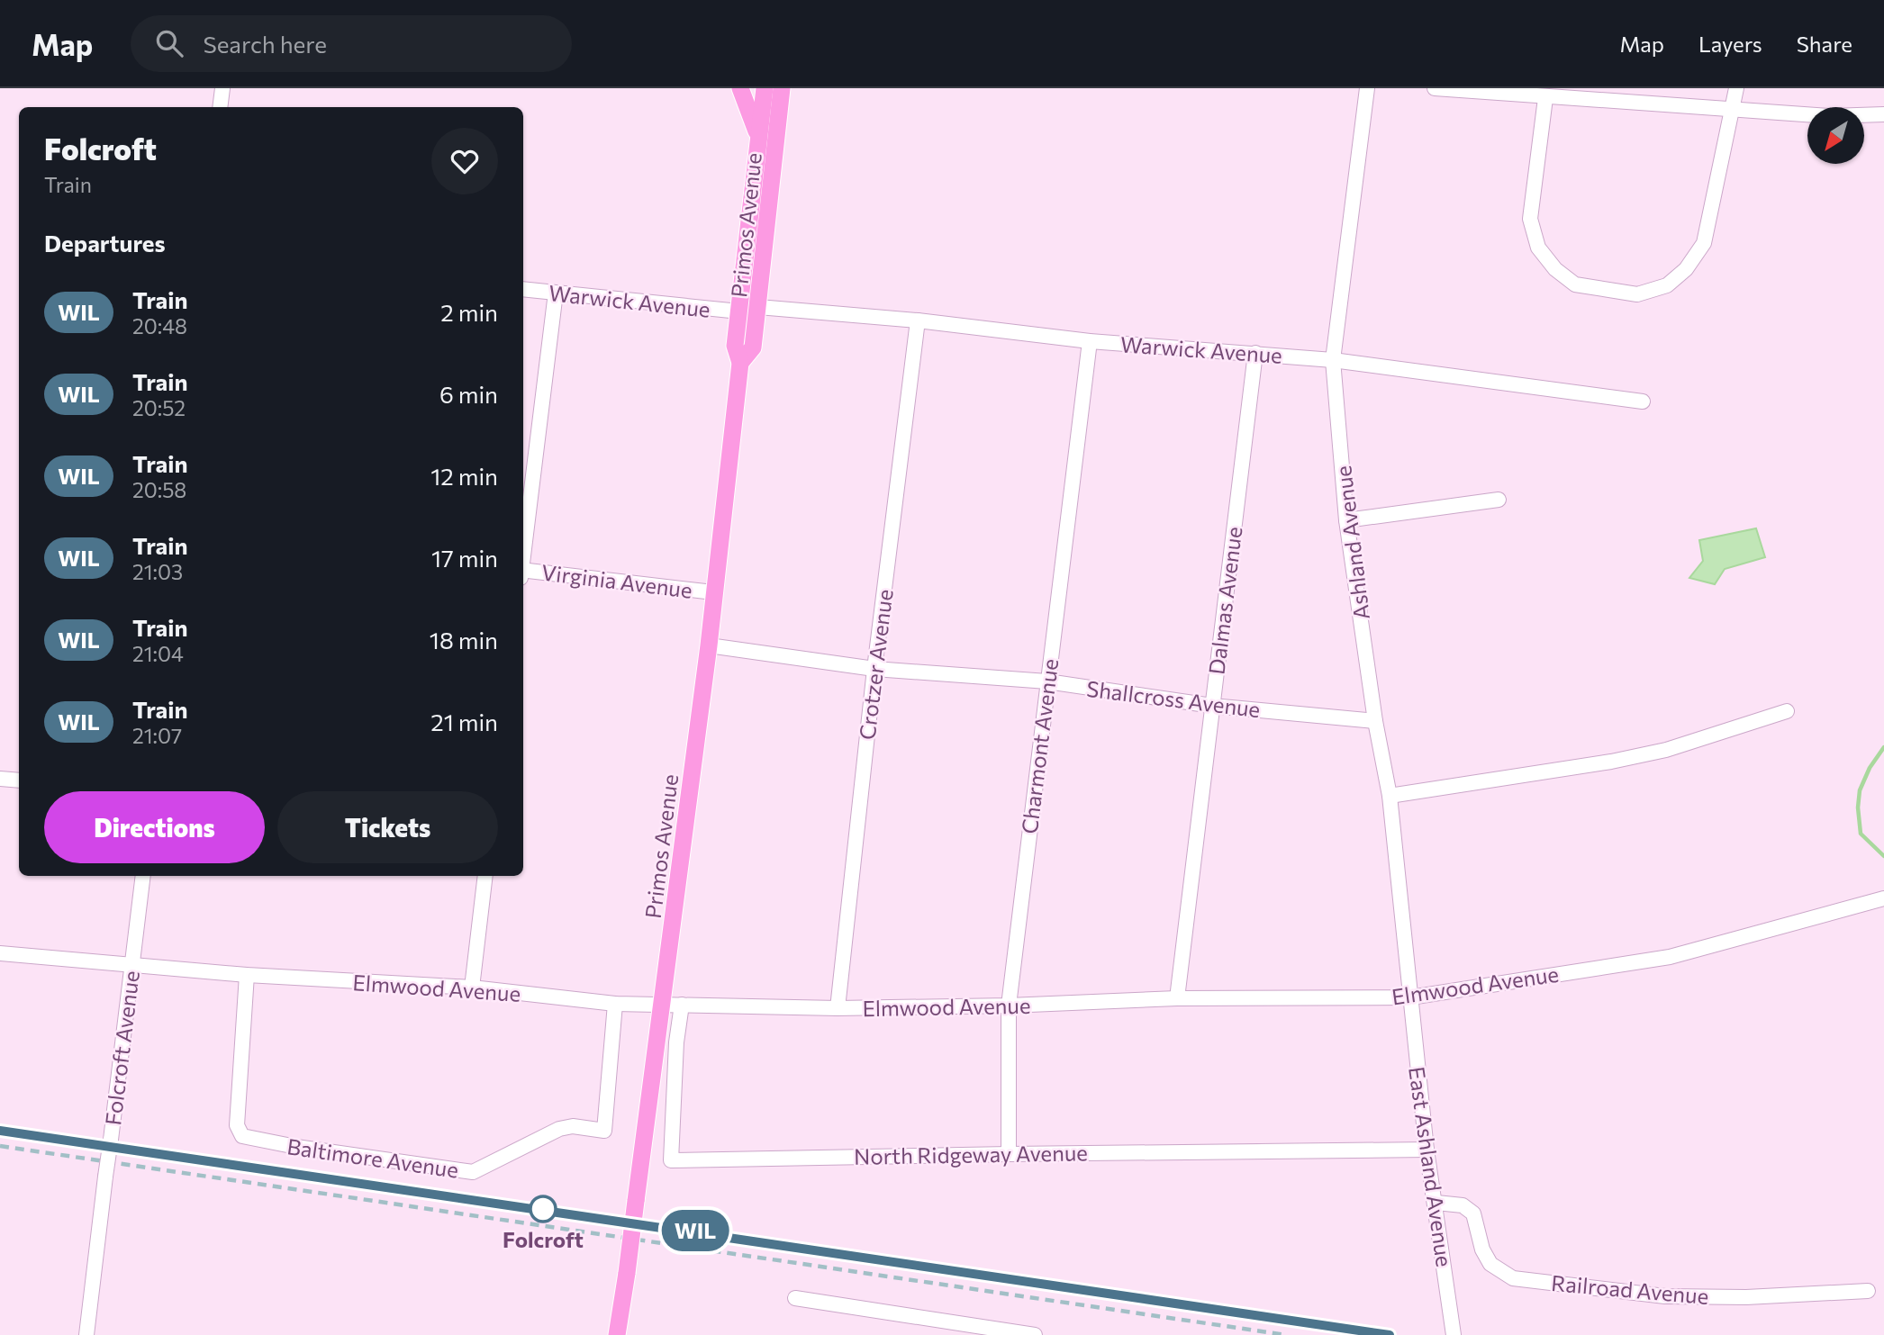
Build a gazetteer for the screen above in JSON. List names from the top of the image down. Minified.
{"streets":{"main road":["Primos Avenue"],"street":["Warwick Avenue","Ashland Avenue","Virginia Avenue","Dalmas Avenue","Crotzer Avenue","Shallcross Avenue","Charmont Avenue","Elmwood Avenue","Folcroft Avenue","North Ridgeway Avenue","Baltimore Avenue","East Ashland Avenue","Railroad Avenue"]},"crossings":[["Primos Avenue","Warwick Avenue"],["Primos Avenue","Virginia Avenue"],["Primos Avenue","Shallcross Avenue"],["Primos Avenue","Elmwood Avenue"],["Warwick Avenue","Ashland Avenue"],["Warwick Avenue","Dalmas Avenue"],["Warwick Avenue","Crotzer Avenue"],["Warwick Avenue","Charmont Avenue"],["Ashland Avenue","Shallcross Avenue"],["Ashland Avenue","Elmwood Avenue"],["Ashland Avenue","East Ashland Avenue"],["Dalmas Avenue","Shallcross Avenue"],["Dalmas Avenue","Elmwood Avenue"],["Crotzer Avenue","Shallcross Avenue"],["Crotzer Avenue","Elmwood Avenue"],["Shallcross Avenue","Charmont Avenue"],["Charmont Avenue","Elmwood Avenue"],["Charmont Avenue","North Ridgeway Avenue"],["Elmwood Avenue","Folcroft Avenue"],["Elmwood Avenue","North Ridgeway Avenue"],["Elmwood Avenue","Baltimore Avenue"],["Elmwood Avenue","East Ashland Avenue"],["North Ridgeway Avenue","East Ashland Avenue"],["East Ashland Avenue","Railroad Avenue"]],"places":["Folcroft"],"north":"bottom left","page":{"header":"Map","search":"Search here","nav":["Map","Layers","Share"],"on_map":"WIL","heading":[["Folcroft","Train"],"Departures"],"list":[{"mark":"WIL","name":"Train","note":"20:48","value":"2 min"},{"mark":"WIL","name":"Train","note":"20:52","value":"6 min"},{"mark":"WIL","name":"Train","note":"20:58","value":"12 min"},{"mark":"WIL","name":"Train","note":"21:03","value":"17 min"},{"mark":"WIL","name":"Train","note":"21:04","value":"18 min"},{"mark":"WIL","name":"Train","note":"21:07","value":"21 min"}],"buttons":["Directions","Tickets"]}}
